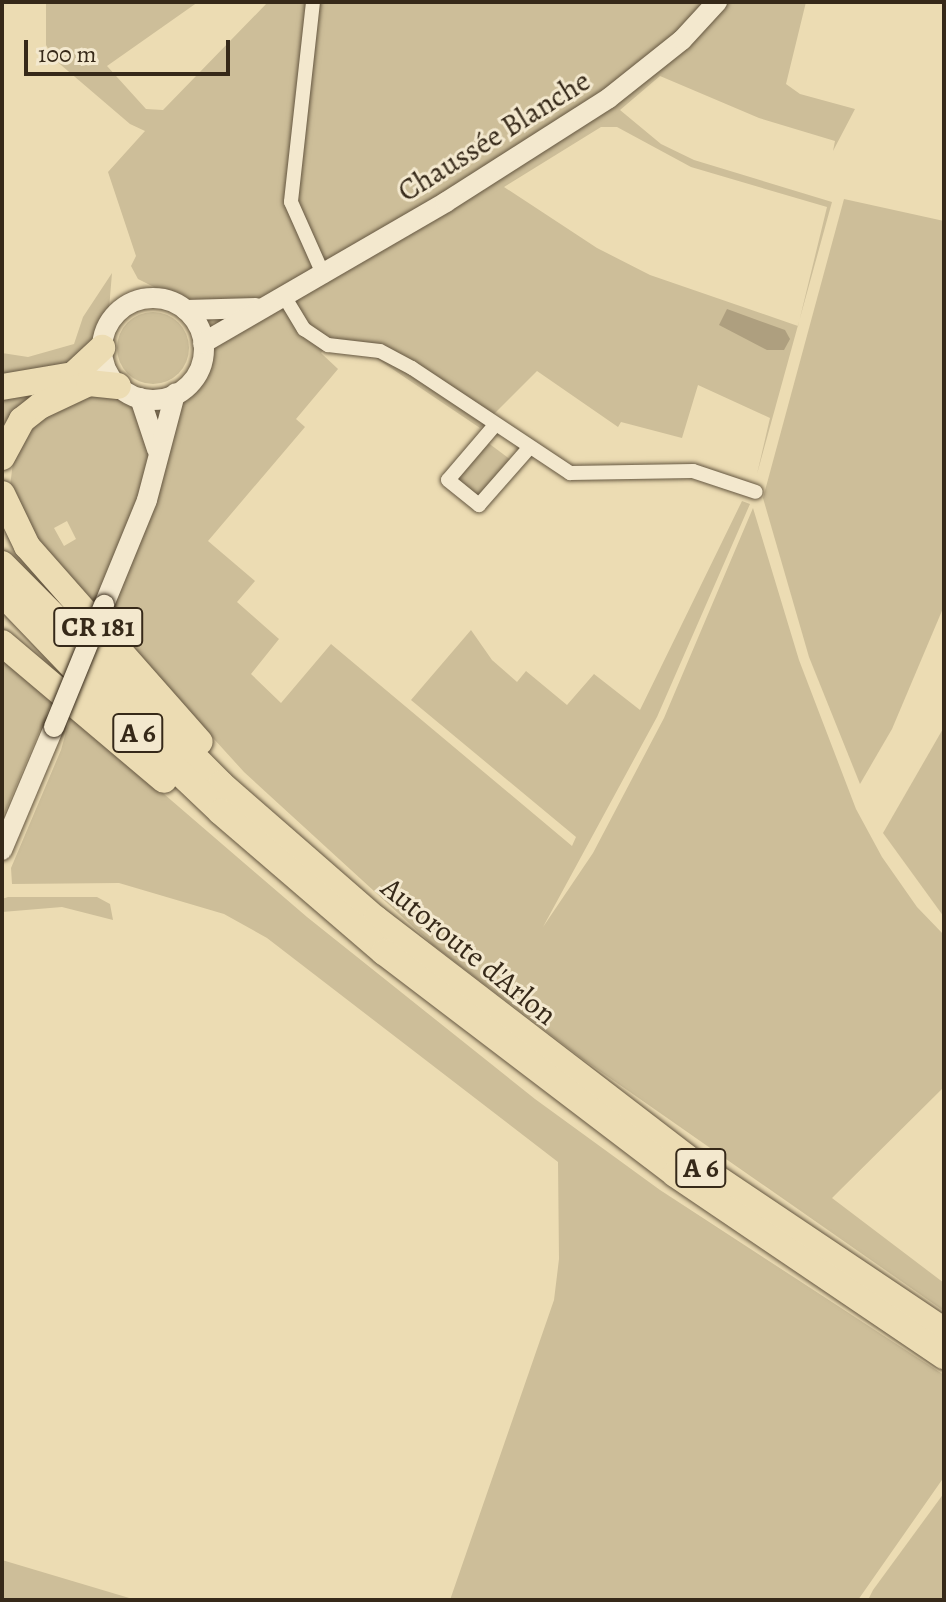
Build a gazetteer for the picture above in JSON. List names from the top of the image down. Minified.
{"streets":{"highway":["CR 181","A 6","Autoroute d'Arlon"],"main road":["Chaussée Blanche"]},"crossings":[["Chaussée Blanche","CR 181"],["CR 181","Autoroute d'Arlon"],["A 6","Autoroute d'Arlon"]],"scale_bar":"100 m"}
